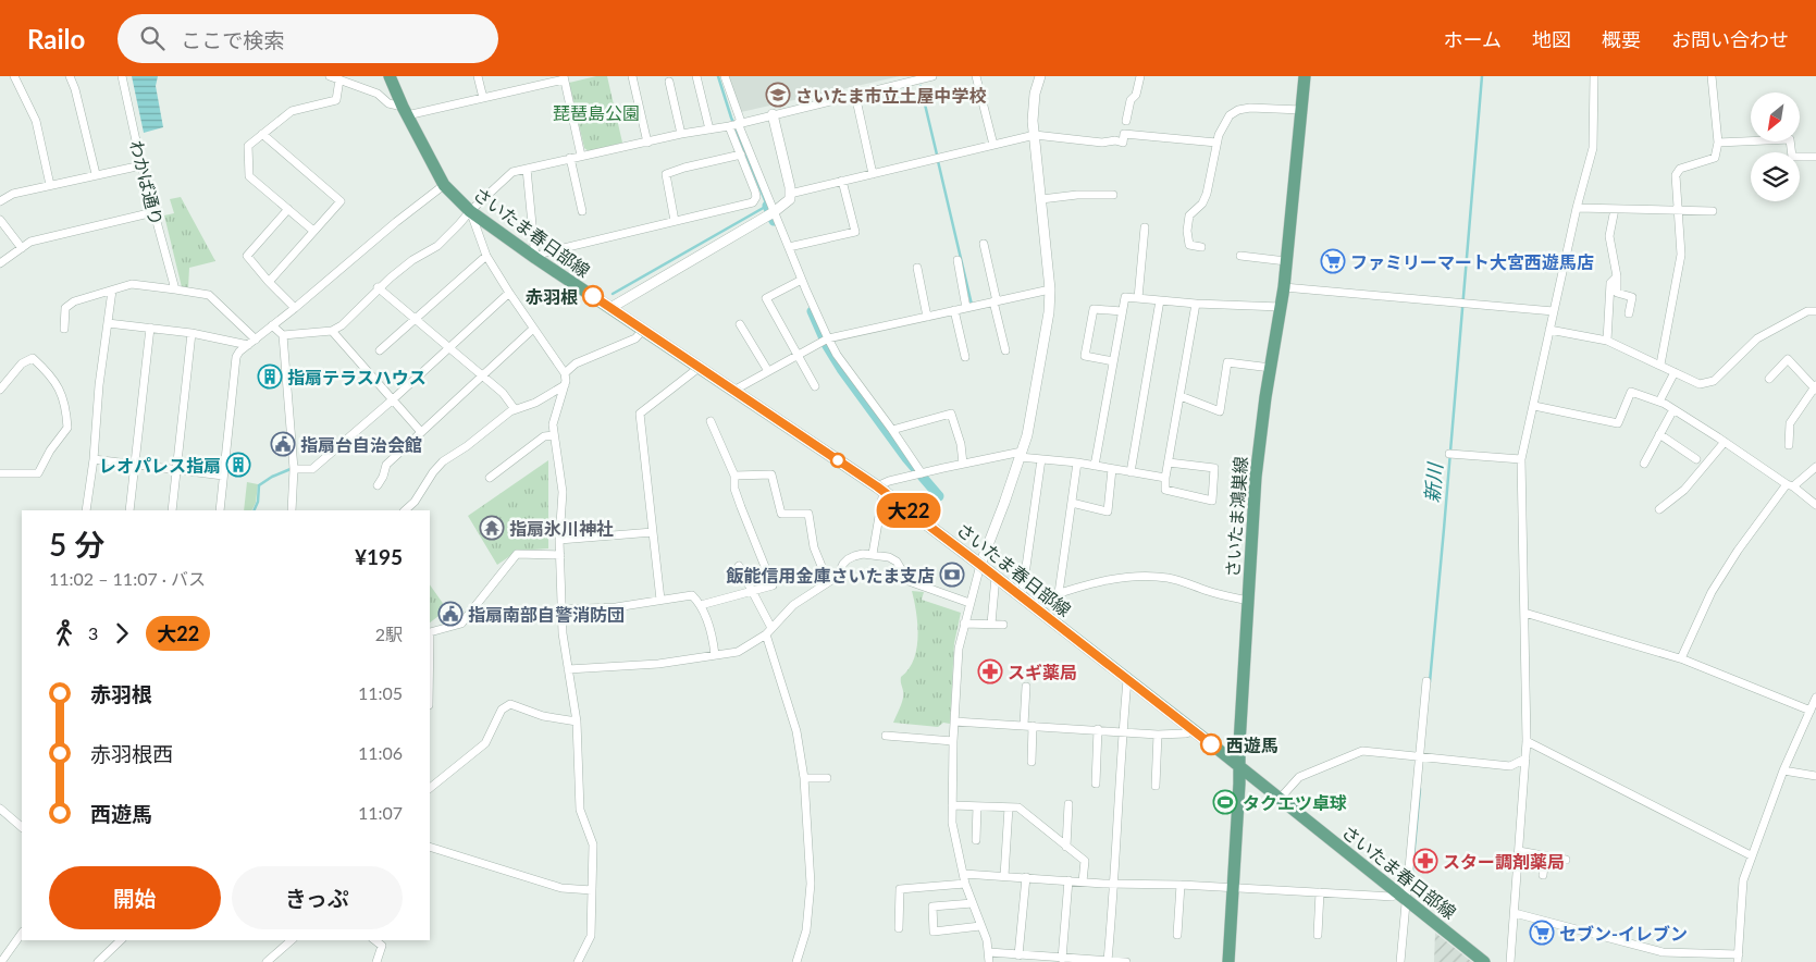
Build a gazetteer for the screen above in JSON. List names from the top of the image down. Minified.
{"streets":{"main road":["さいたま春日部線","さいたま鴻巣線"],"street":["わかば通り"]},"crossings":[["さいたま春日部線","さいたま鴻巣線"]],"water":["新川"],"parks":["琵琶島公園"],"places":{"school or university":["さいたま市立土屋中学校"],"supermarket":["ファミリーマート大宮西遊馬店","セブン-イレブン"],"other":["赤羽根","西遊馬"],"building":["指扇テラスハウス","レオパレス指扇"],"public building":["指扇台自治会館","指扇南部自警消防団"],"temple":["指扇氷川神社"],"bank":["飯能信用金庫さいたま支店"],"pharmacy":["スギ薬局","スター調剤薬局"],"sports":["タクエツ卓球"]},"lines":["bus line 大22"],"north":"bottom left","page":{"header":"Railo","search":"ここで検索","nav":["ホーム","地図","概要","お問い合わせ"],"on_map":"大22","heading":["5 分","11:02 – 11:07 · バス","¥195"],"legs":["3","大22","2駅"],"list":[{"name":"赤羽根","value":"11:05"},{"name":"赤羽根西","value":"11:06"},{"name":"西遊馬","value":"11:07"}],"buttons":["開始","きっぷ"]}}
